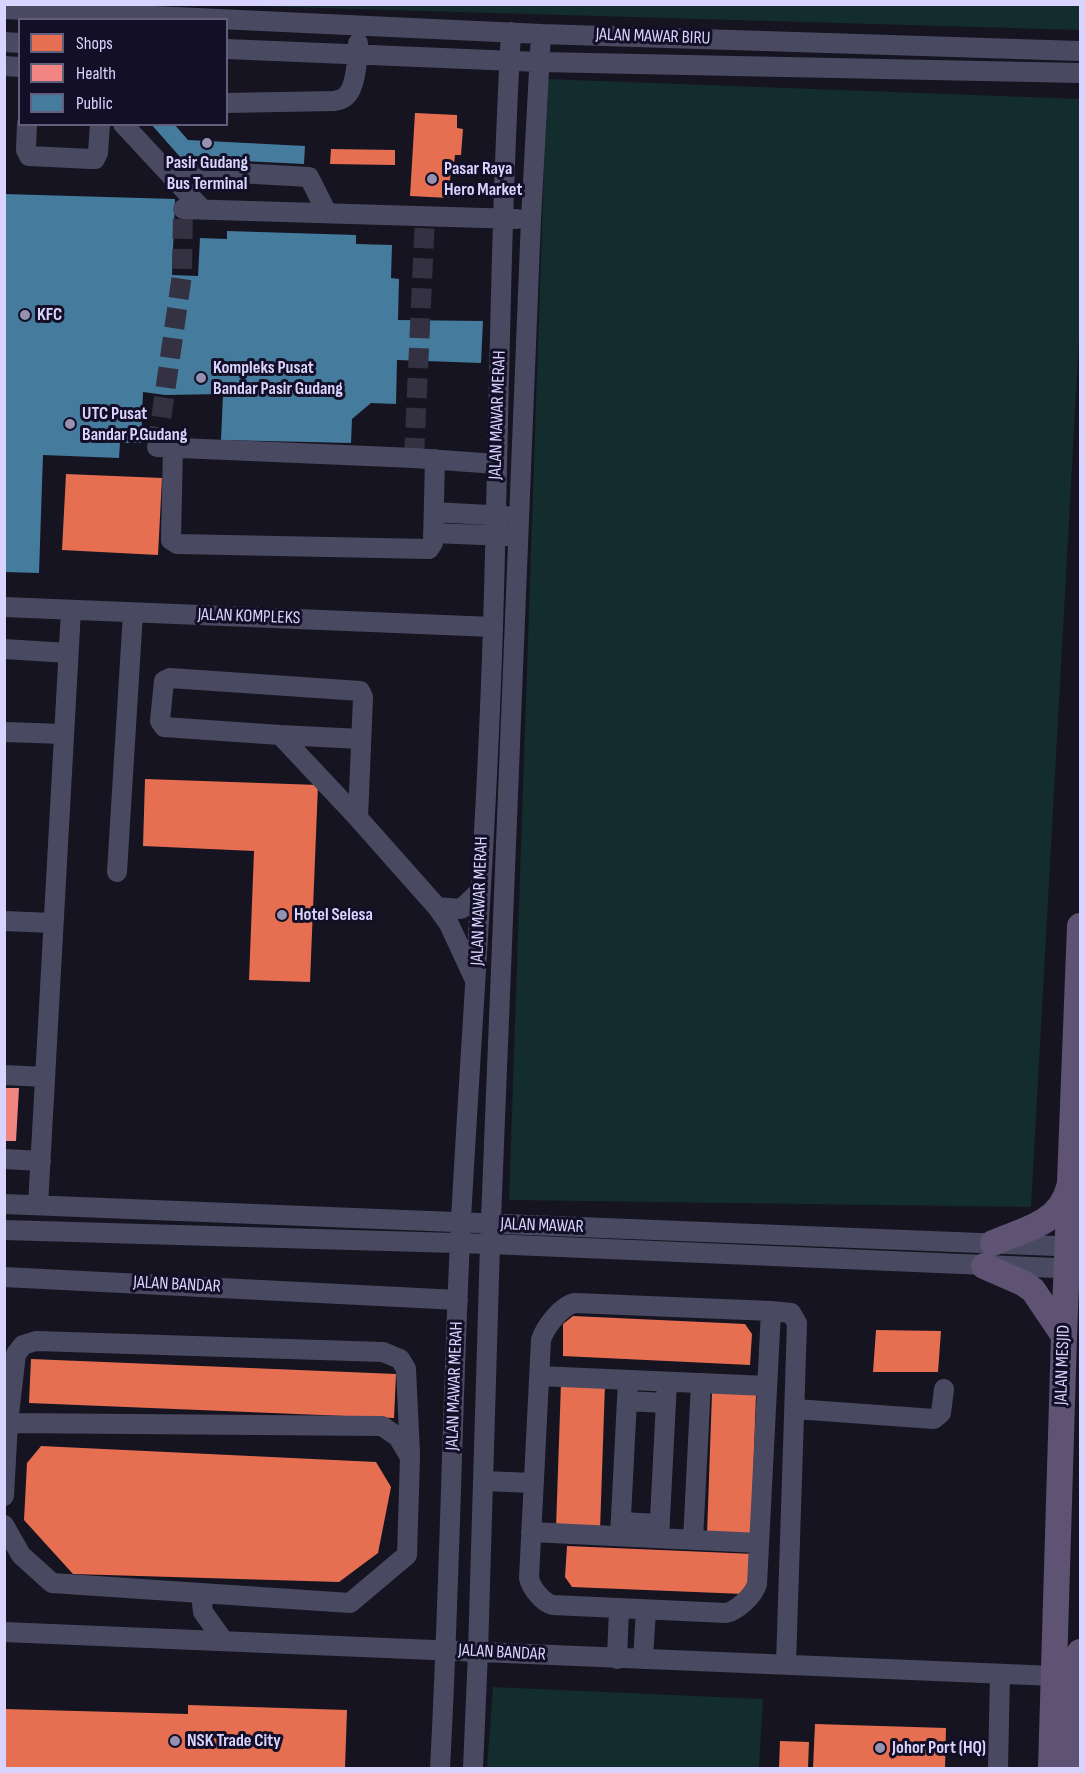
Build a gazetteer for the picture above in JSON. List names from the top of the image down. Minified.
{"streets":{"main road":["JALAN MESJID"],"street":["JALAN MAWAR BIRU","JALAN MAWAR MERAH","JALAN KOMPLEKS","JALAN MAWAR","JALAN BANDAR"]},"crossings":[["JALAN MAWAR BIRU","JALAN MAWAR MERAH"],["JALAN MAWAR MERAH","JALAN KOMPLEKS"],["JALAN MAWAR MERAH","JALAN MAWAR"],["JALAN MAWAR MERAH","JALAN BANDAR"],["JALAN MAWAR","JALAN MESJID"],["JALAN BANDAR","JALAN MESJID"]],"places":["Pasir Gudang Bus Terminal","Pasar Raya Hero Market","KFC","Kompleks Pusat Bandar Pasir Gudang","UTC Pusat Bandar P.Gudang","Hotel Selesa","NSK Trade City","Johor Port (HQ)"],"legend":["Shops","Health","Public"]}
